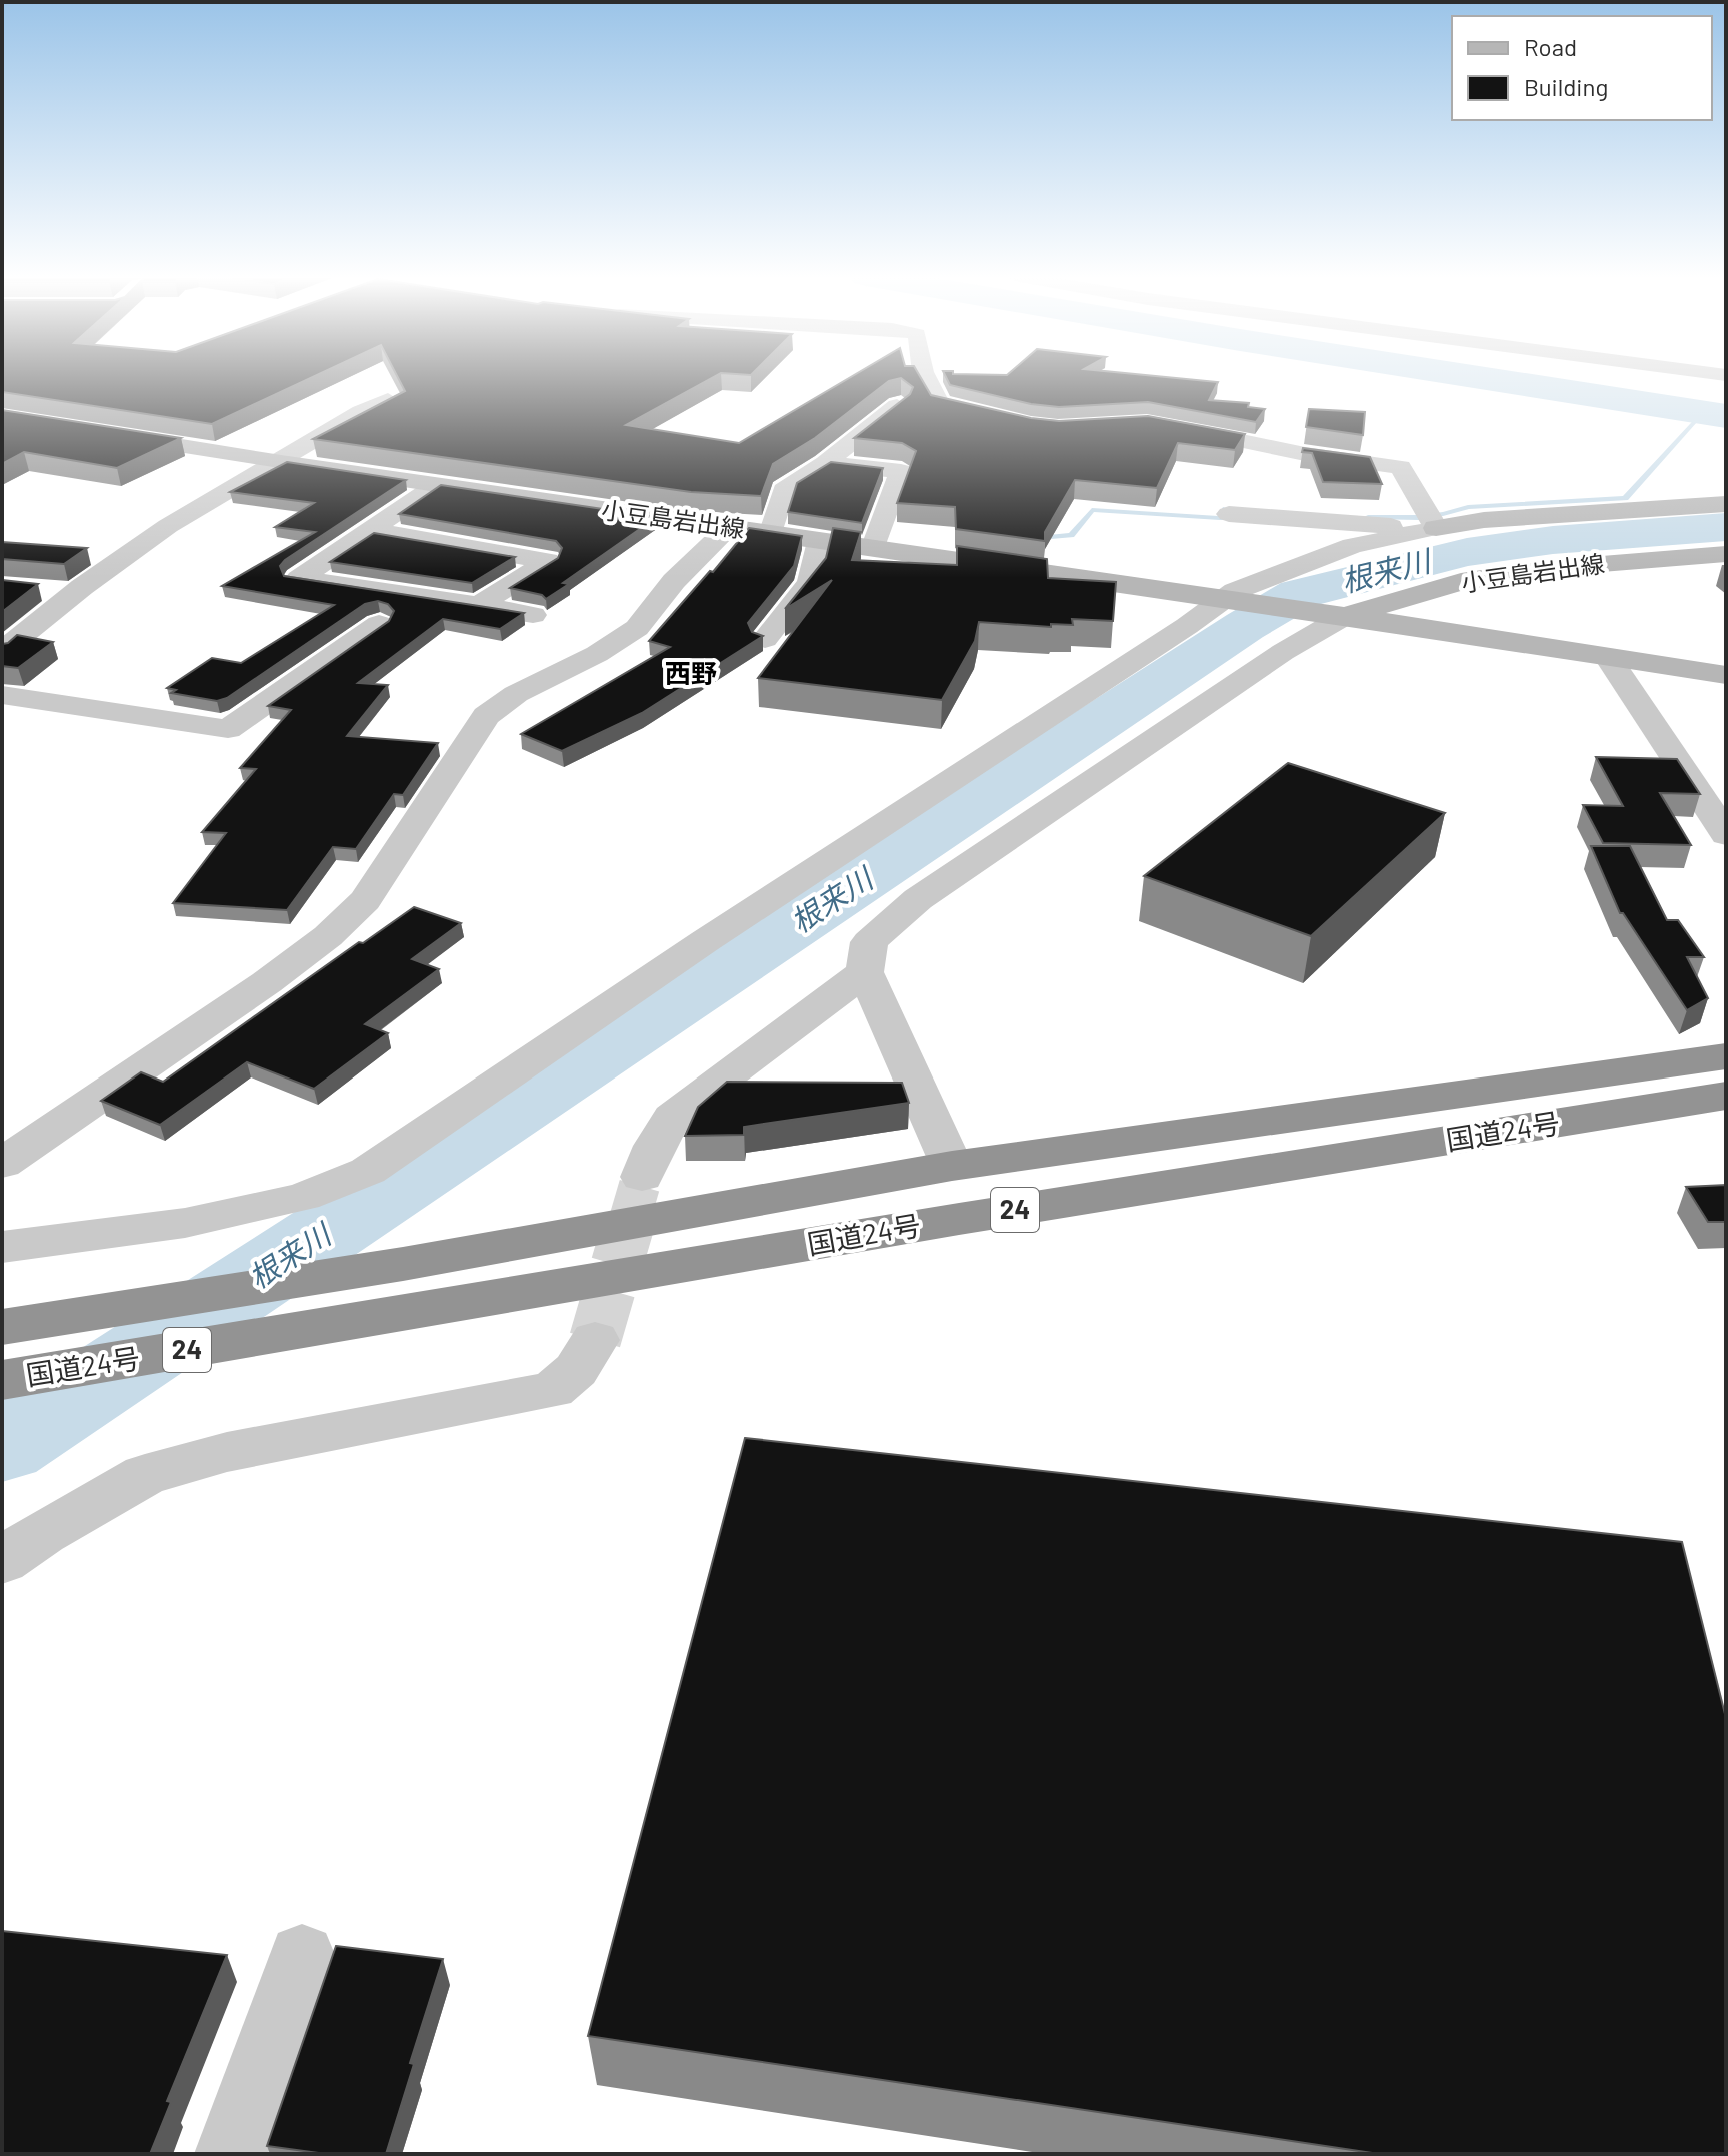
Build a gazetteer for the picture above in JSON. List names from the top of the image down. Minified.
{"streets":{"highway":["国道24号","24"],"main road":["小豆島岩出線"]},"districts":["西野"],"water":["根来川"],"legend":["Road","Building"]}
